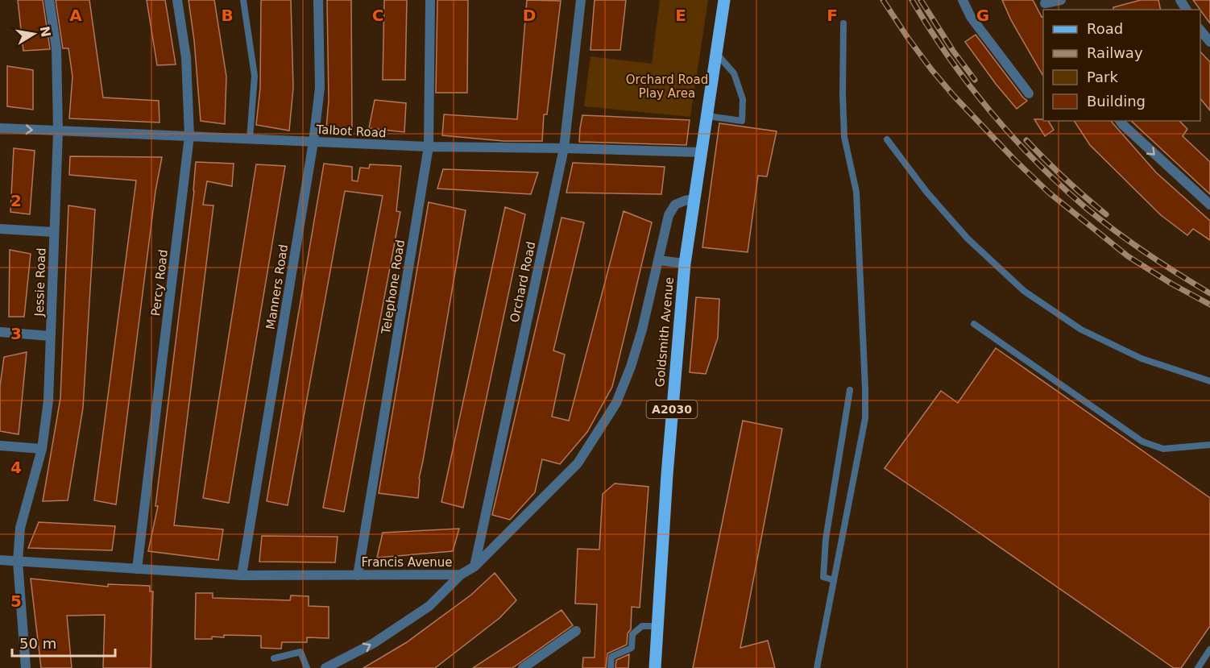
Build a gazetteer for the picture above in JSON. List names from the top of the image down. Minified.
{"streets":{"main road":["Goldsmith Avenue","A2030"],"street":["Talbot Road","Jessie Road","Orchard Road","Percy Road","Manners Road","Telephone Road","Francis Avenue"]},"crossings":[["Talbot Road","Jessie Road"],["Talbot Road","Orchard Road"],["Talbot Road","Percy Road"],["Talbot Road","Manners Road"],["Talbot Road","Telephone Road"],["Talbot Road","Goldsmith Avenue"],["Jessie Road","Francis Avenue"],["Orchard Road","Francis Avenue"],["Percy Road","Francis Avenue"],["Manners Road","Francis Avenue"],["Telephone Road","Francis Avenue"],["Goldsmith Avenue","Francis Avenue"]],"parks":["Orchard Road Play Area"],"legend":["Road","Railway","Park","Building"],"scale_bar":"50 m","north":"right","grid":{"columns":["A","B","C","D","E","F","G"],"rows":["2","3","4","5"]}}
